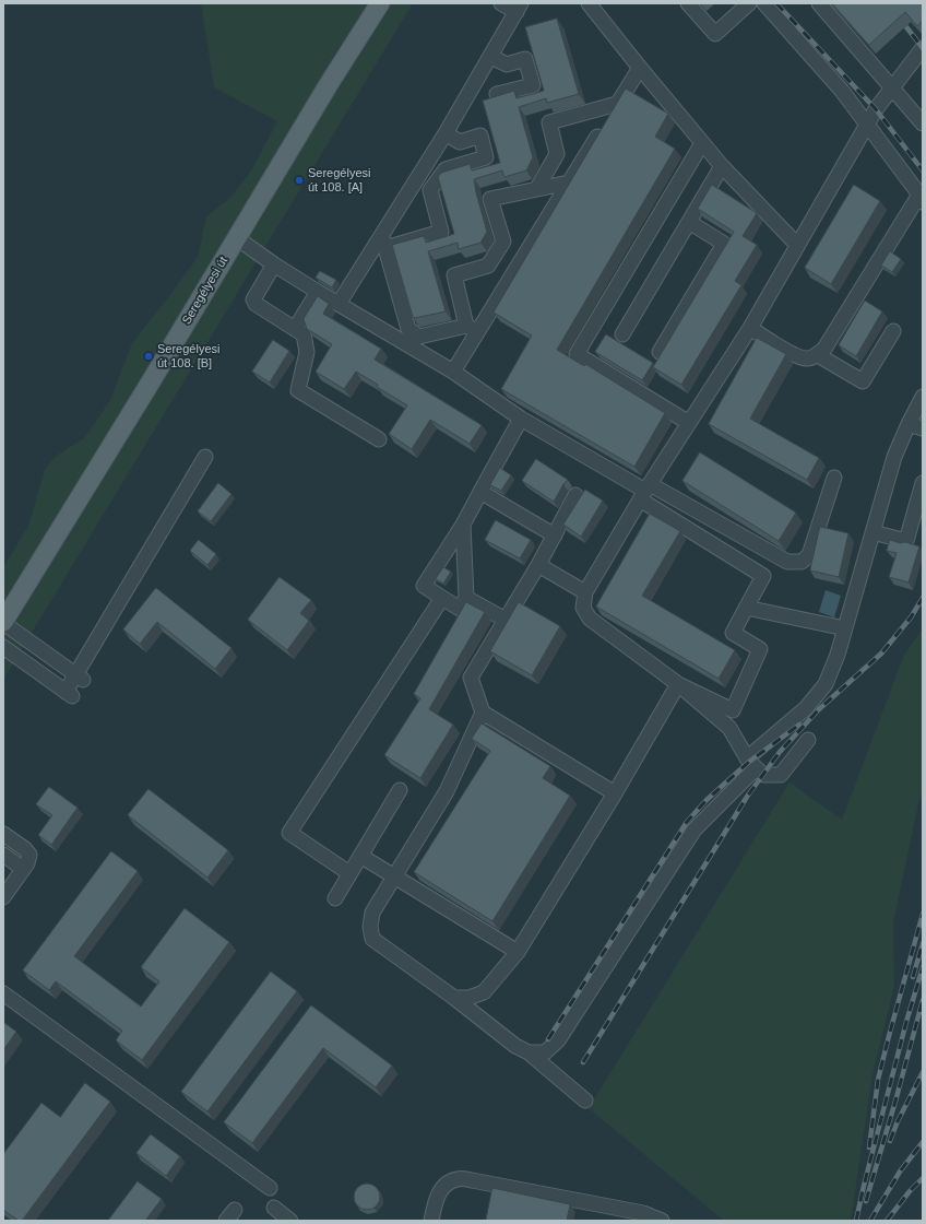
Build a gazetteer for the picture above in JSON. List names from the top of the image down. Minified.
{"streets":{"main road":["Seregélyesi út"]},"places":["Seregélyesi út 108. [A]","Seregélyesi út 108. [B]"]}
